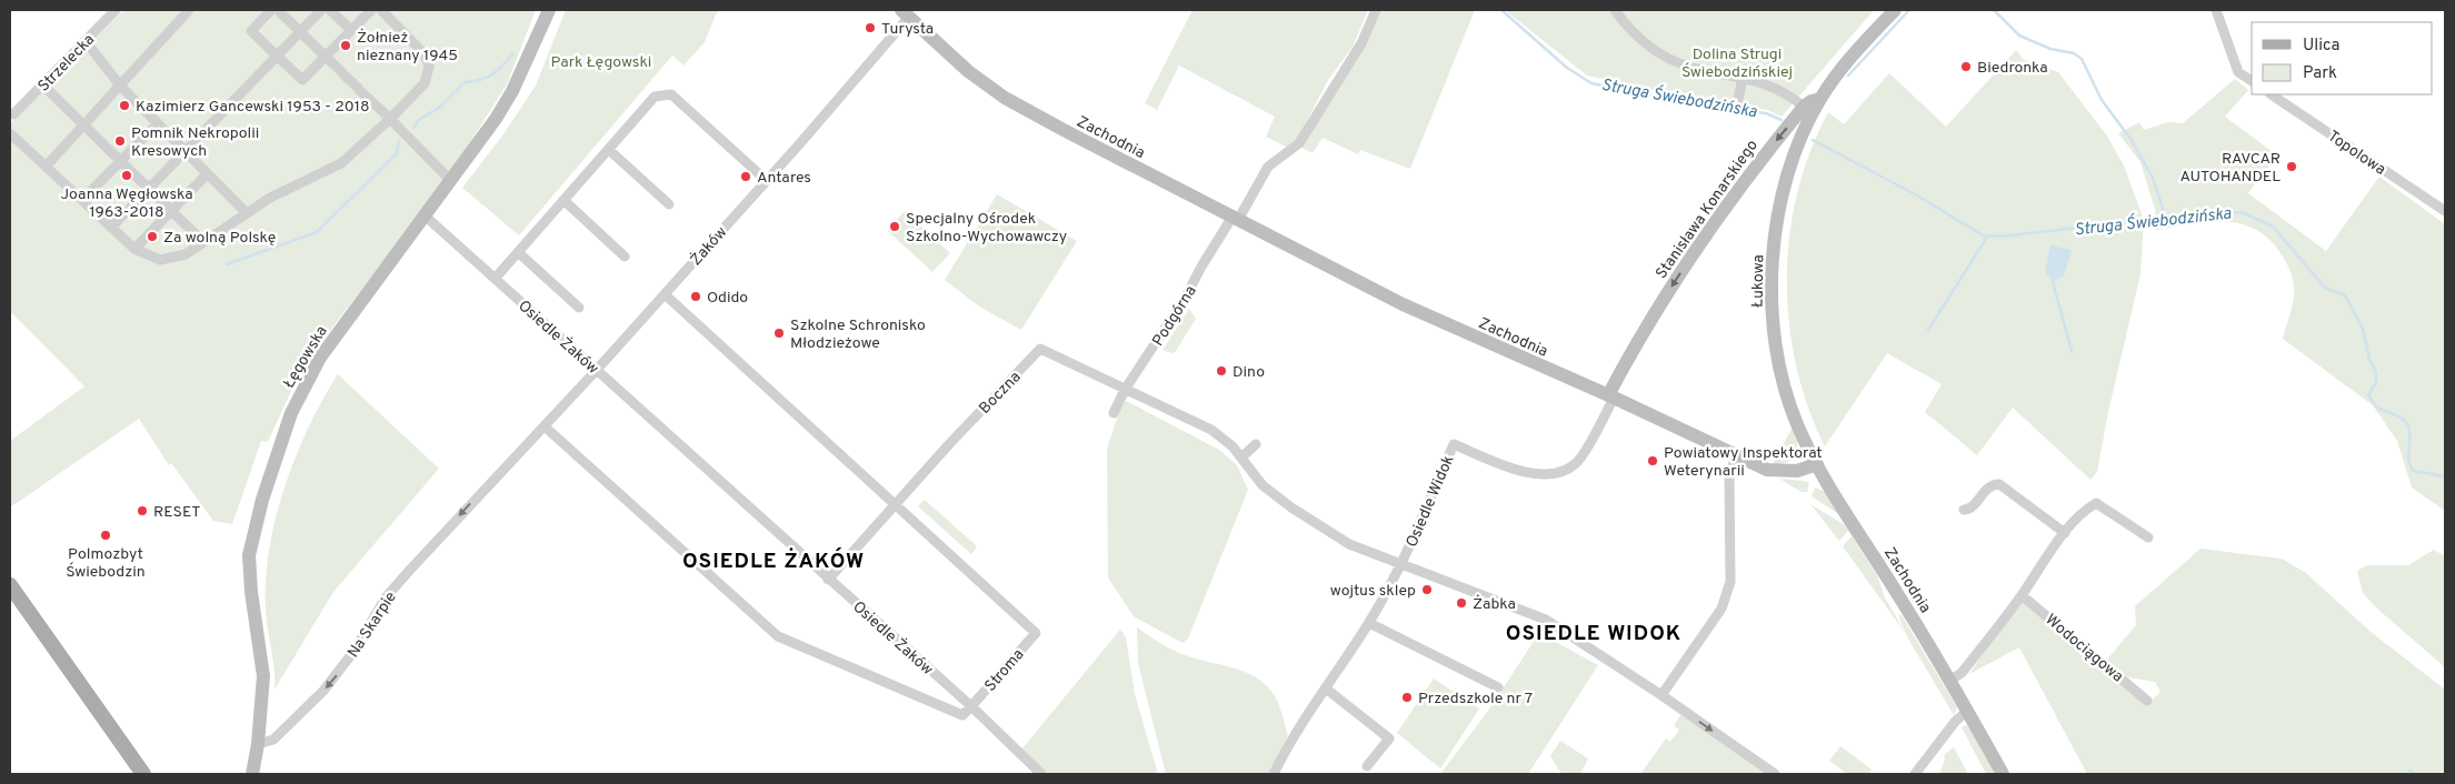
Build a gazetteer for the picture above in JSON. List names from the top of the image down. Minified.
{"streets":{"street":["Strzelecka","Zachodnia","Topolowa","Stanisława Konarskiego","Żaków","Łukowa","Podgórna","Osiedle Żaków","Łęgowska","Boczna","Osiedle Widok","Na Skarpie","Wodociągowa","Stroma"]},"crossings":[["Zachodnia","Stanisława Konarskiego"],["Zachodnia","Żaków"],["Zachodnia","Łukowa"],["Zachodnia","Podgórna"],["Zachodnia","Osiedle Widok"],["Stanisława Konarskiego","Łukowa"],["Stanisława Konarskiego","Osiedle Widok"],["Żaków","Osiedle Żaków"],["Żaków","Na Skarpie"],["Podgórna","Boczna"],["Podgórna","Osiedle Widok"],["Osiedle Żaków","Łęgowska"],["Osiedle Żaków","Stroma"],["Łęgowska","Na Skarpie"],["Boczna","Osiedle Widok"],["Boczna","Stroma"]],"one_way":["Stanisława Konarskiego","Na Skarpie"],"districts":["OSIEDLE ŻAKÓW","OSIEDLE WIDOK"],"water":["Struga Świebodzińska"],"parks":["Dolina Strugi Świebodzińskiej","Park Łęgowski"],"places":["Turysta","Żołnież nieznany 1945","Biedronka","Kazimierz Gancewski 1953 - 2018","Pomnik Nekropolii Kresowych","RAVCAR AUTOHANDEL","Joanna Węgłowska 1963-2018","Antares","Specjalny Ośrodek Szkolno-Wychowawczy","Za wolną Polskę","Odido","Szkolne Schronisko Młodzieżowe","Dino","Powiatowy Inspektorat Weterynarii","RESET","Polmozbyt Świebodzin","wojtus sklep","Żabka","Przedszkole nr 7"],"legend":["Ulica","Park"]}
